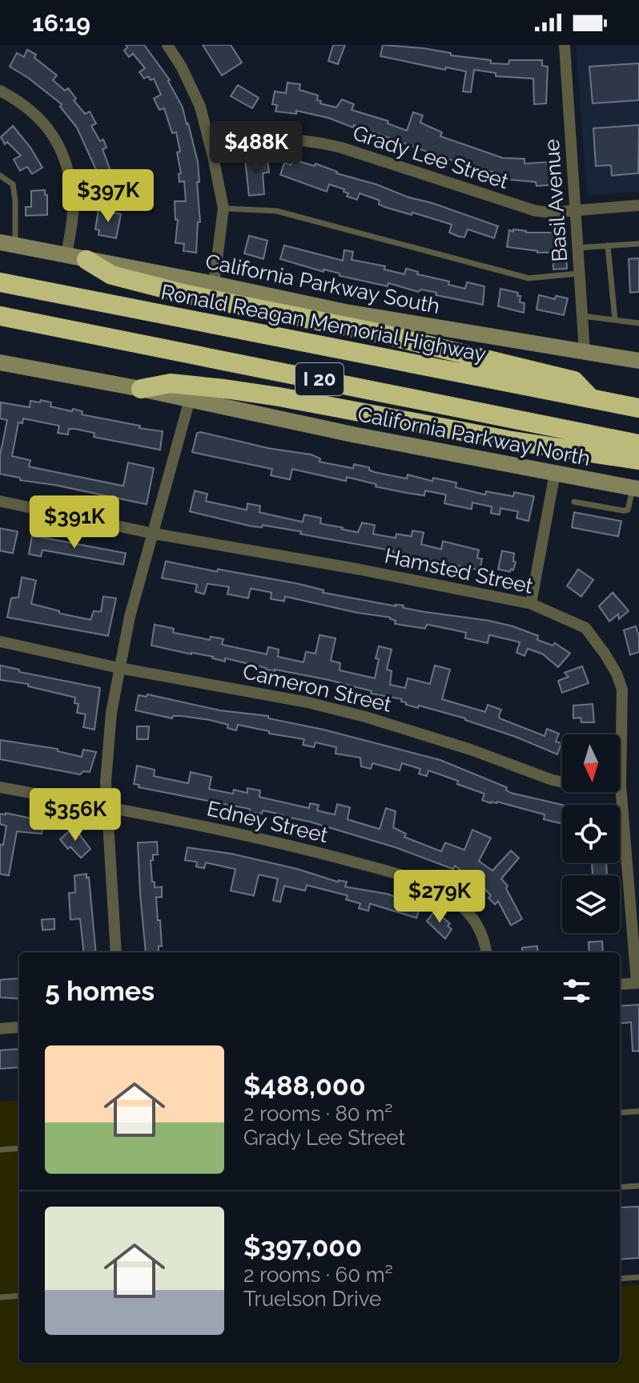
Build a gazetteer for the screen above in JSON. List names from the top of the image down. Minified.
{"streets":{"highway":["Ronald Reagan Memorial Highway","I 20"],"main road":["California Parkway South","California Parkway North"],"street":["Grady Lee Street","Basil Avenue","Hamsted Street","Cameron Street","Edney Street"]},"crossings":[["Grady Lee Street","Basil Avenue"],["Basil Avenue","California Parkway South"],["Hamsted Street","Cameron Street"]],"north":"bottom","page":{"status":"16:19","price":["$488K","$397K","$391K","$356K","$279K"],"heading":"5 homes","list":[{"name":"$488,000","note":"2 rooms · 80 m² · Grady Lee Street"},{"name":"$397,000","note":"2 rooms · 60 m² · Truelson Drive"}]}}
